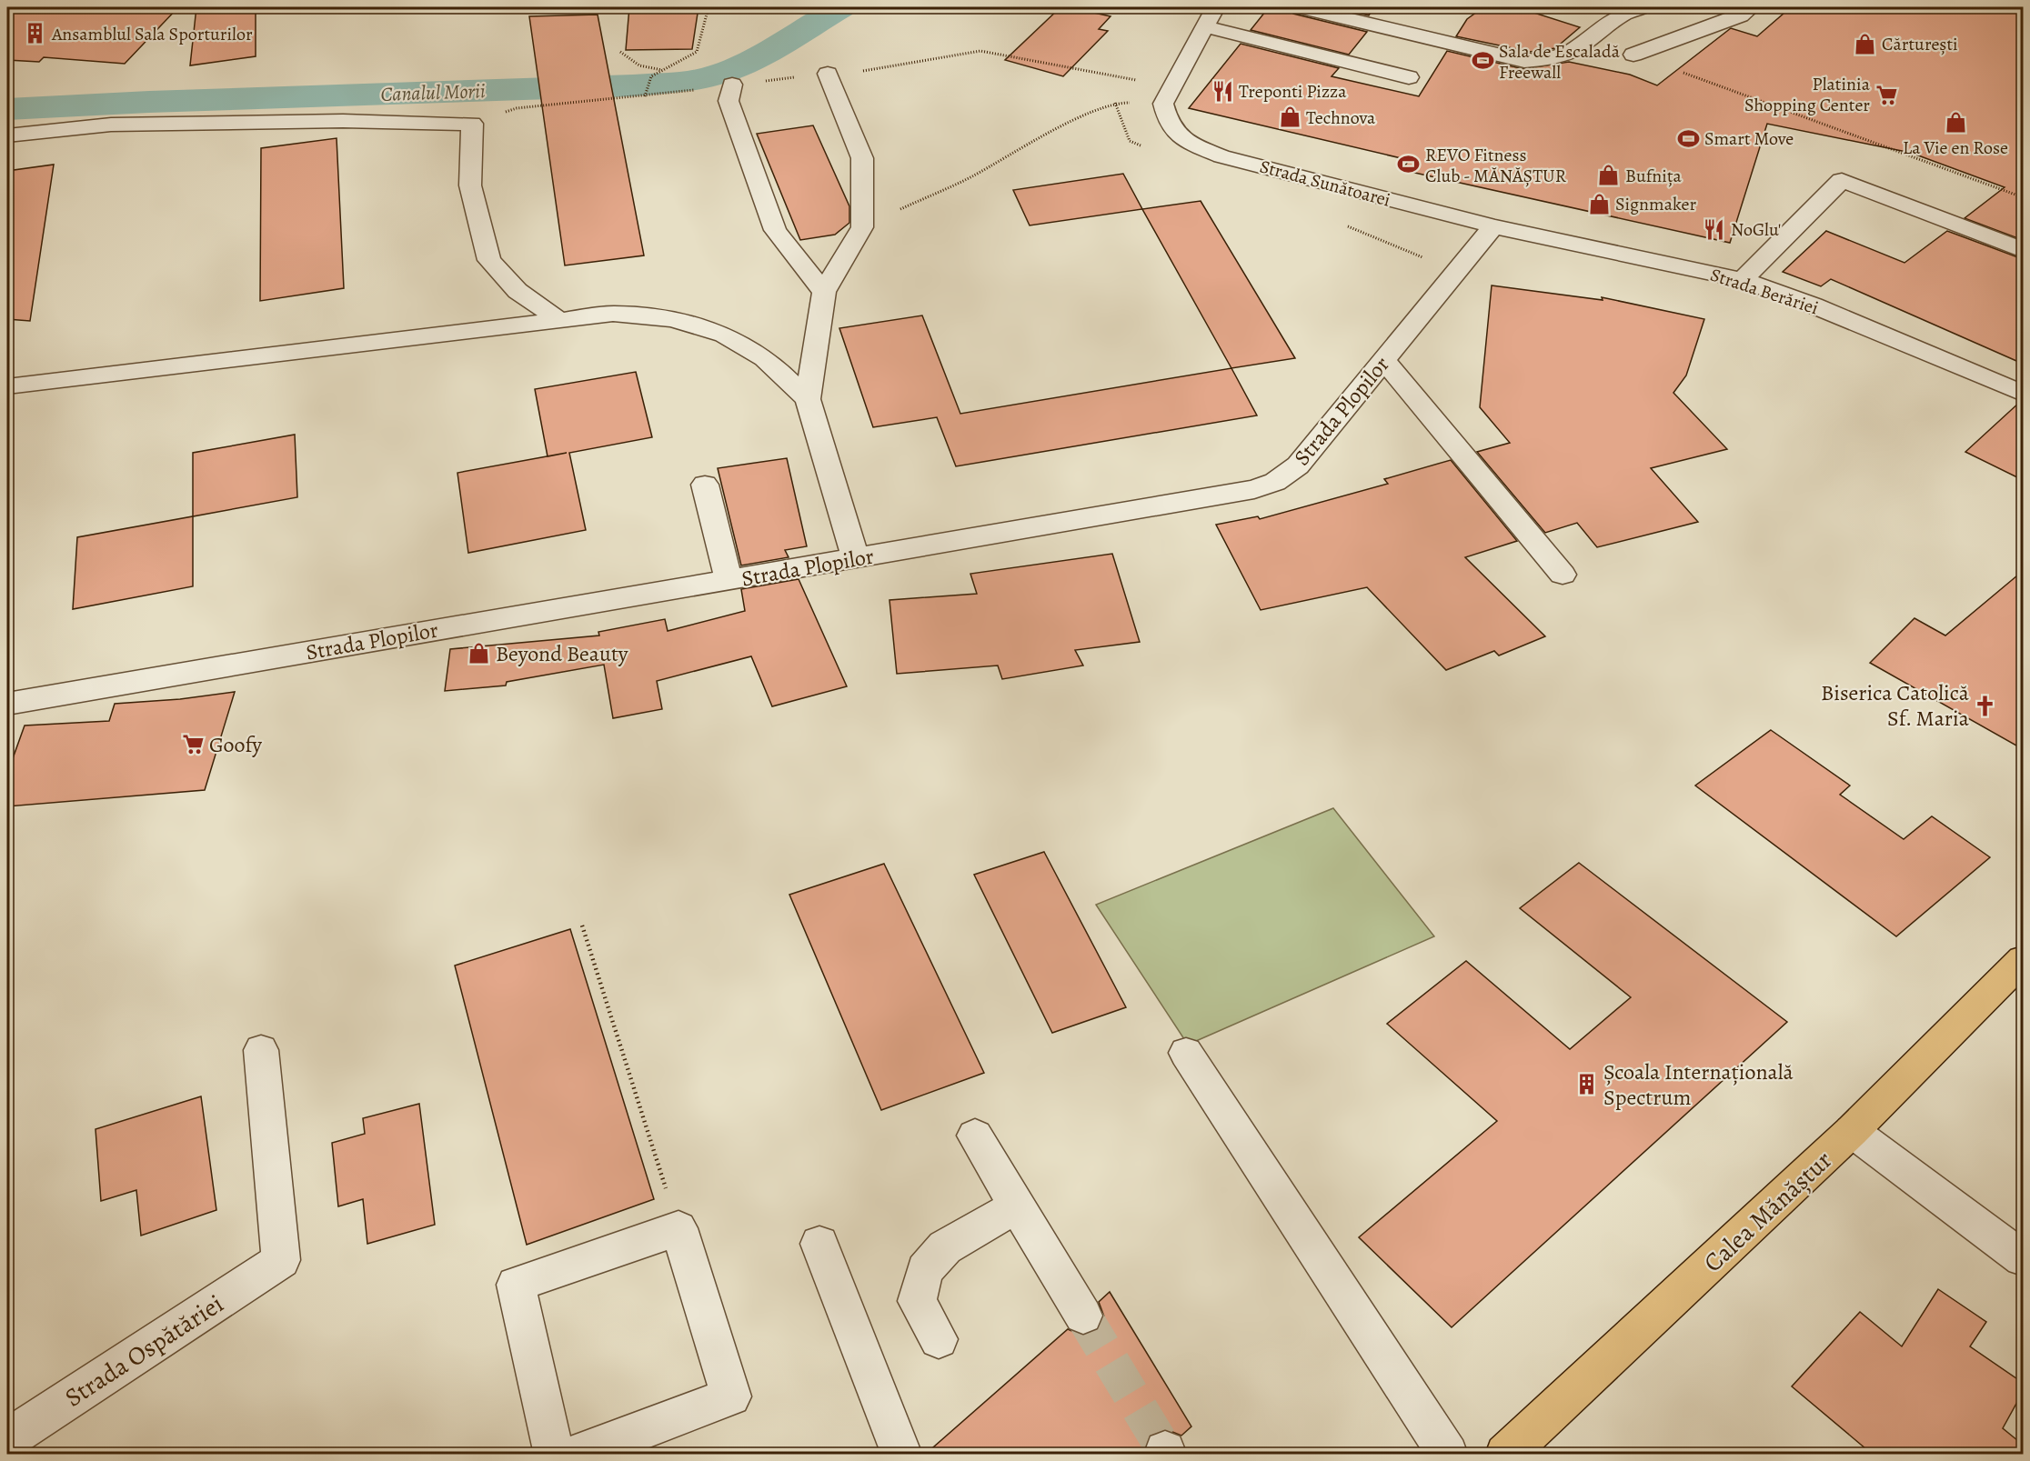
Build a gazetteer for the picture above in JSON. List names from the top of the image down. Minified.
{"streets":{"main road":["Calea Mănăștur"],"street":["Strada Sunătoarei","Strada Berăriei","Strada Plopilor","Strada Ospătăriei"]},"crossings":[["Strada Sunătoarei","Strada Berăriei"],["Strada Sunătoarei","Strada Plopilor"],["Strada Berăriei","Strada Plopilor"]],"water":["Canalul Morii"],"places":{"building":["Ansamblul Sala Sporturilor","Școala Internațională Spectrum"],"shop":["Cărturești","Technova","La Vie en Rose","Bufnița","Signmaker","Beyond Beauty"],"sports":["Sala de Escaladă Freewall","Smart Move","REVO Fitness Club - MĂNĂȘTUR"],"restaurant":["Treponti Pizza","NoGlu'"],"supermarket":["Platinia Shopping Center","Goofy"],"church":["Biserica Catolică Sf. Maria"]}}
